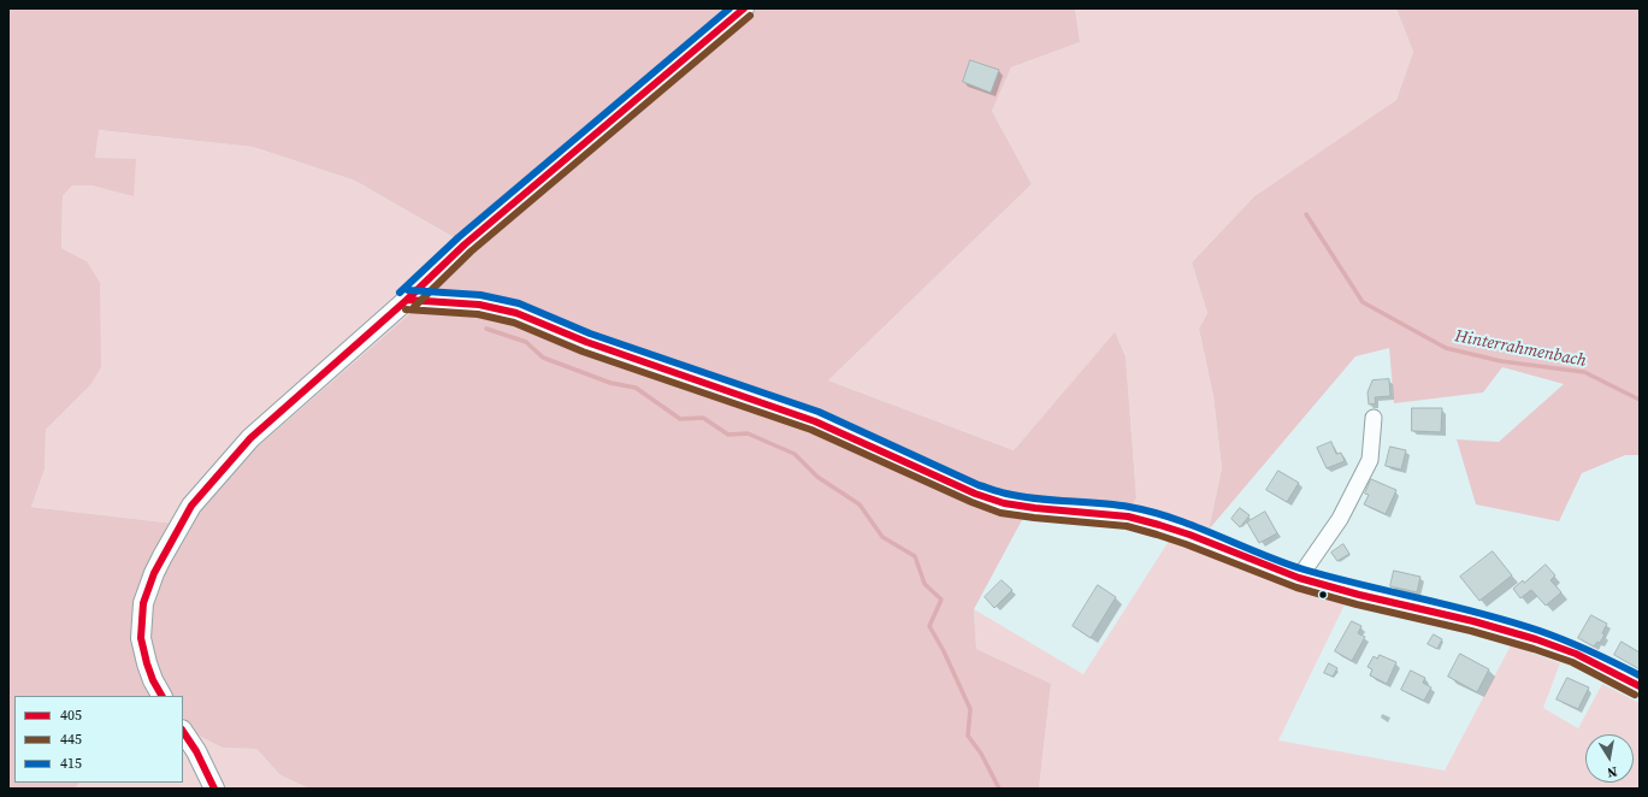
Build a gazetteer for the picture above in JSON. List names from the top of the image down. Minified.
{"water":["Hinterrahmenbach"],"lines":["transit line 405","transit line 415","transit line 445"],"legend":["405","445","415"],"north":"bottom"}
